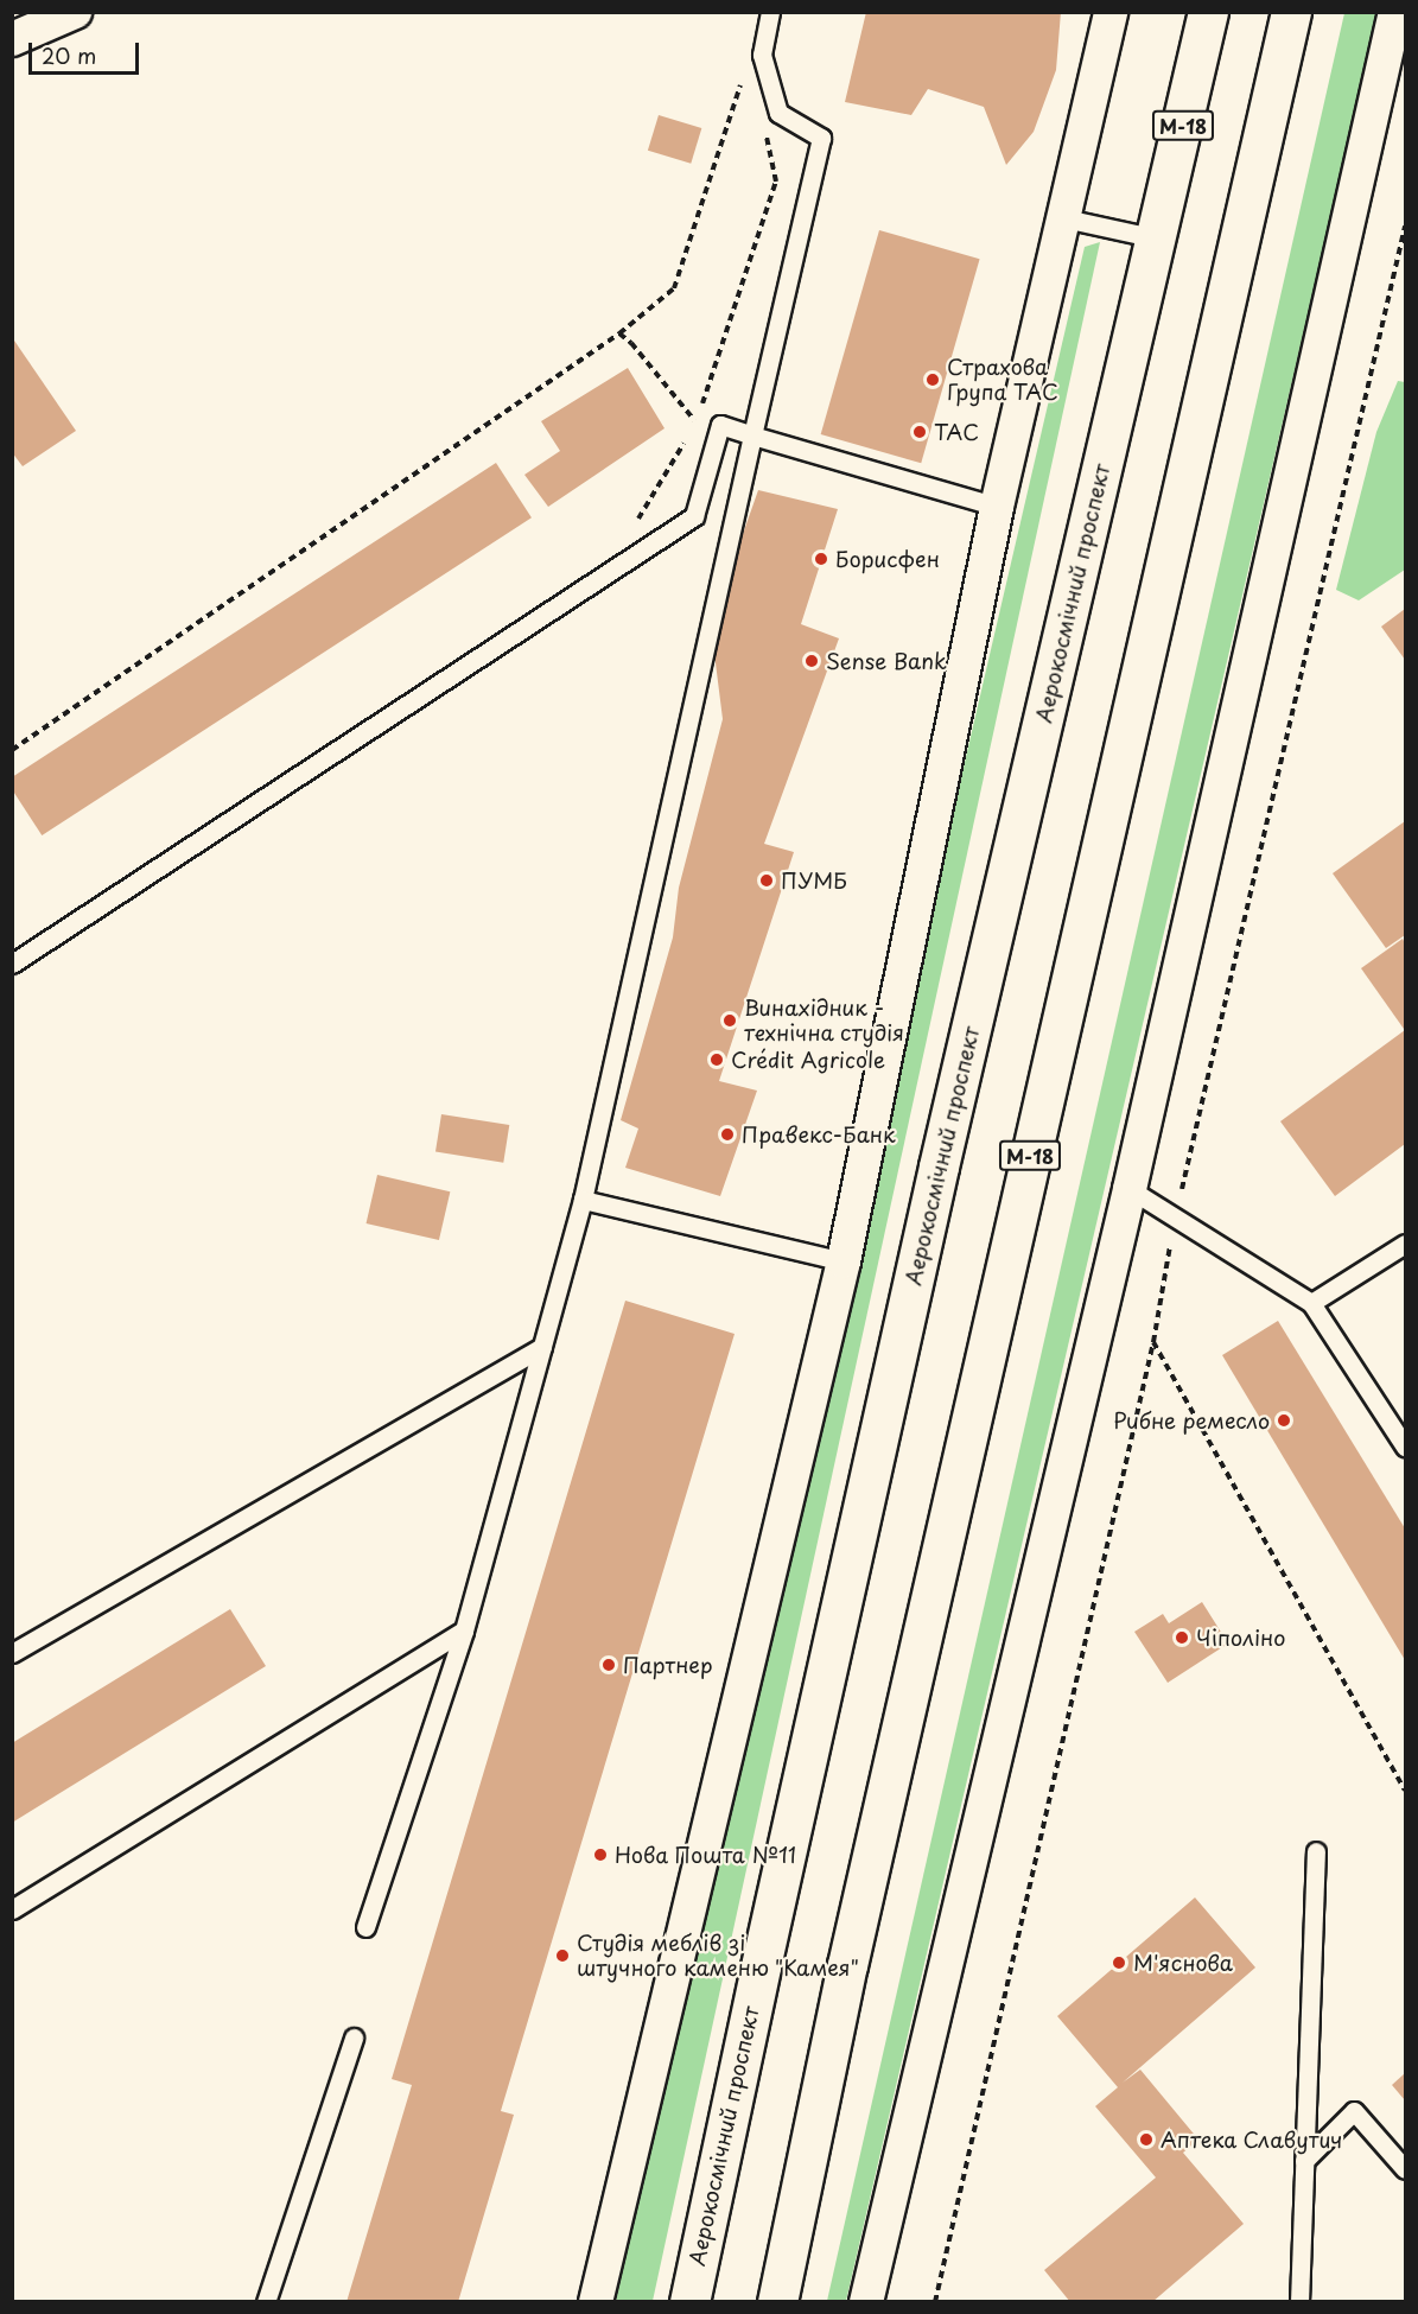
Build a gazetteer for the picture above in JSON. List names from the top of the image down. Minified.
{"streets":{"main road":["М-18","Аерокосмічний проспект"]},"places":["Страхова Група ТАС","ТАС","Борисфен","Sense Bank","ПУМБ","Винахідник - технічна студія","Crédit Agricole","Правекс-Банк","Рибне ремесло","Чіполіно","Партнер","Нова Пошта №11","Студія меблів зі штучного каменю \"Камея\"","М'яснова","Аптeка Славутич"],"scale_bar":"20 m"}
